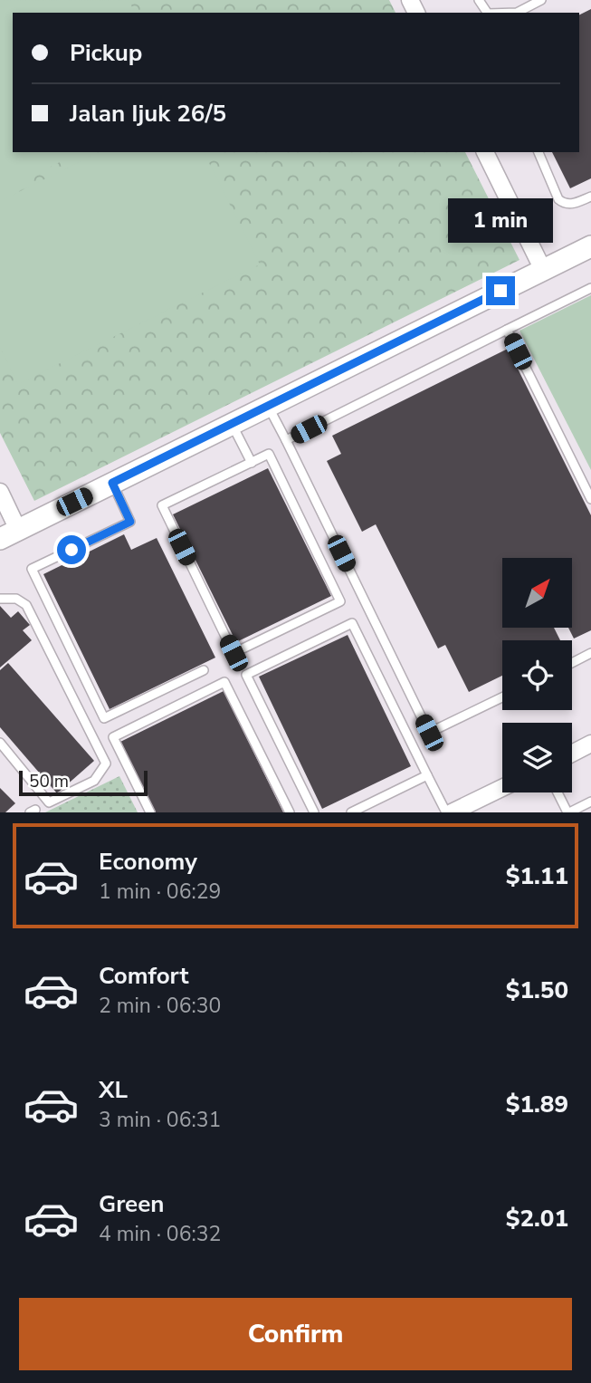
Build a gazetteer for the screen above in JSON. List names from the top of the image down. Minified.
{"scale_bar":"50 m","north":"top right","page":{"banner":["Pickup","Jalan Ijuk 26/5"],"bubble":"1 min","scale":"50 m","list":[{"name":"Economy","note":"1 min · 06:29","value":"$1.11"},{"name":"Comfort","note":"2 min · 06:30","value":"$1.50"},{"name":"XL","note":"3 min · 06:31","value":"$1.89"},{"name":"Green","note":"4 min · 06:32","value":"$2.01"}],"buttons":"Confirm"}}
